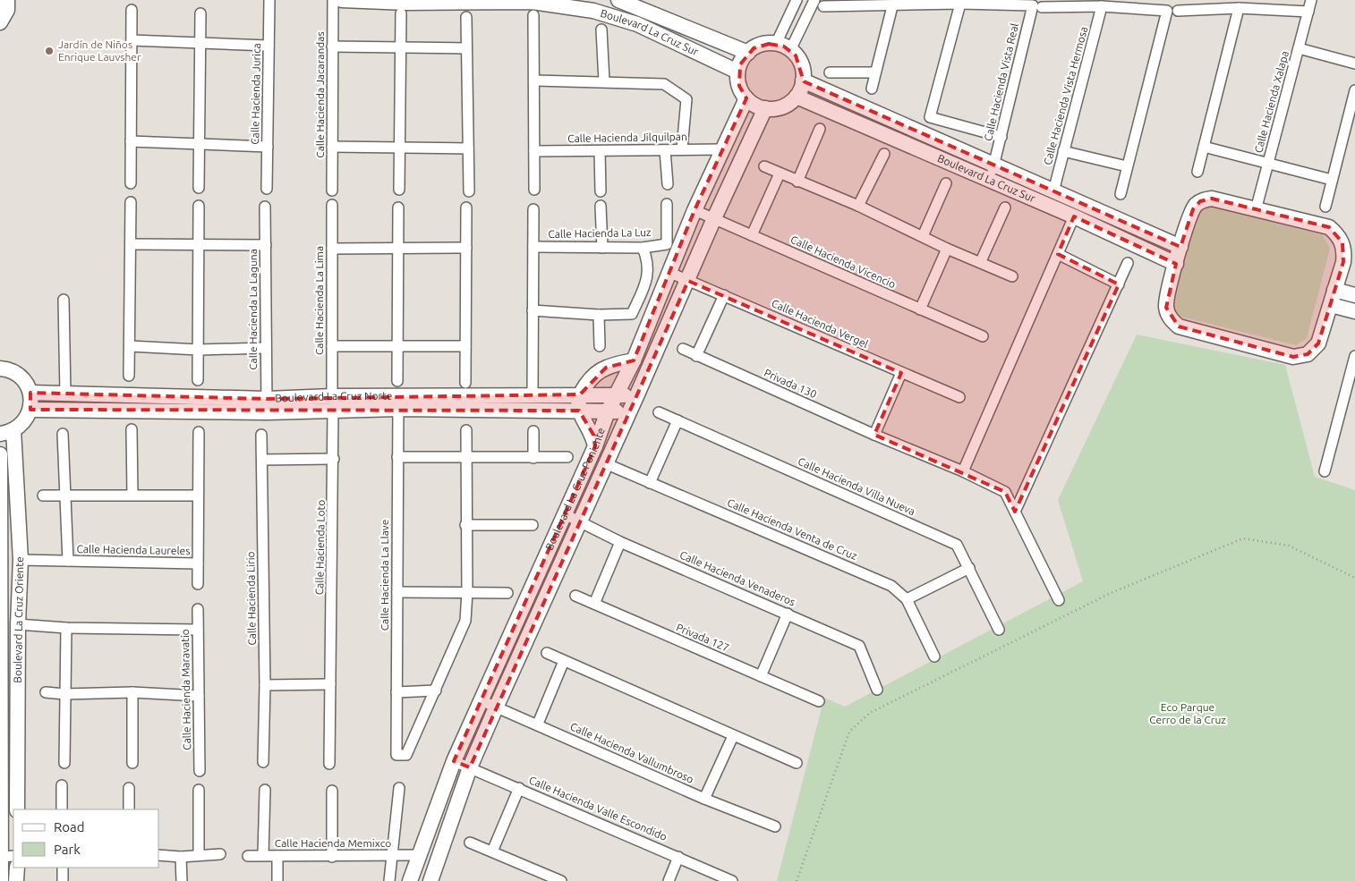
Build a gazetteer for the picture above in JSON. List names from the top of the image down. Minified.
{"streets":{"street":["Boulevard La Cruz Sur","Calle Hacienda Vista Real","Calle Hacienda Jurica","Calle Hacienda Jacarandas","Calle Hacienda Vista Hermosa","Calle Hacienda Xalapa","Calle Hacienda Jilquilpan","Calle Hacienda La Luz","Calle Hacienda Vicencio","Calle Hacienda La Lima","Calle Hacienda La Laguna","Calle Hacienda Vergel","Privada 130","Boulevard La Cruz Norte","Calle Hacienda Villa Nueva","Boulevard La Cruz Poniente","Calle Hacienda Venta de Cruz","Calle Hacienda Loto","Calle Hacienda Laureles","Calle Hacienda La Llave","Calle Hacienda Venaderos","Calle Hacienda Lirio","Boulevard La Cruz Oriente","Privada 127","Calle Hacienda Maravatio","Calle Hacienda Vallumbroso","Calle Hacienda Valle Escondido","Calle Hacienda Memixco"]},"crossings":[["Boulevard La Cruz Sur","Calle Hacienda Vista Real"],["Boulevard La Cruz Sur","Calle Hacienda Vista Hermosa"],["Boulevard La Cruz Sur","Boulevard La Cruz Poniente"],["Calle Hacienda Jilquilpan","Boulevard La Cruz Poniente"],["Calle Hacienda Vicencio","Boulevard La Cruz Poniente"],["Calle Hacienda La Lima","Boulevard La Cruz Norte"],["Calle Hacienda La Lima","Calle Hacienda Loto"],["Calle Hacienda La Laguna","Boulevard La Cruz Norte"],["Calle Hacienda Vergel","Boulevard La Cruz Poniente"],["Boulevard La Cruz Norte","Boulevard La Cruz Poniente"],["Boulevard La Cruz Norte","Calle Hacienda Loto"],["Boulevard La Cruz Norte","Calle Hacienda La Llave"],["Boulevard La Cruz Poniente","Calle Hacienda Venta de Cruz"],["Boulevard La Cruz Poniente","Calle Hacienda Venaderos"],["Boulevard La Cruz Poniente","Calle Hacienda Vallumbroso"],["Boulevard La Cruz Poniente","Calle Hacienda Valle Escondido"],["Boulevard La Cruz Poniente","Calle Hacienda Memixco"],["Calle Hacienda Laureles","Boulevard La Cruz Oriente"]],"parks":["Eco Parque Cerro de la Cruz"],"places":["Jardín de Niños Enrique Lauvsher"],"legend":["Road","Park"]}
